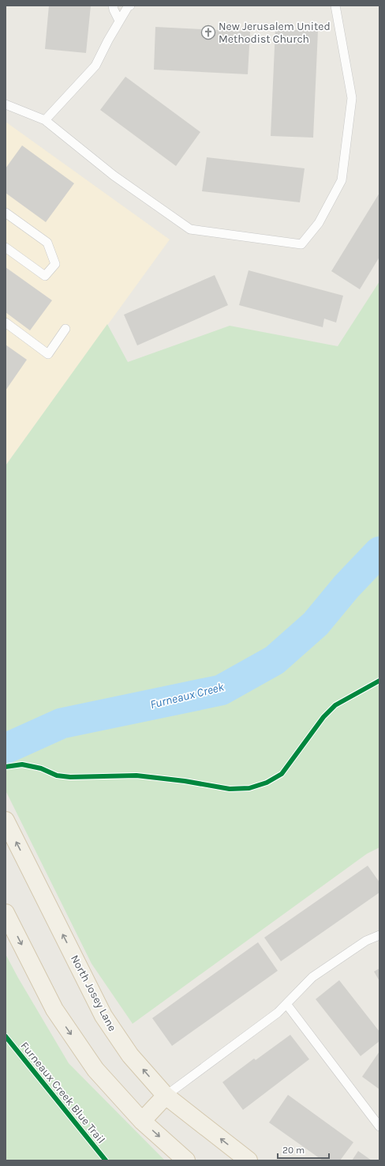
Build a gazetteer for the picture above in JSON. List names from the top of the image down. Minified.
{"streets":{"main road":["North Josey Lane"],"cycle path":["Furneaux Creek Blue Trail"]},"water":["Furneaux Creek"],"places":{"church":["New Jerusalem United Methodist Church"]},"scale_bar":"20 m"}
